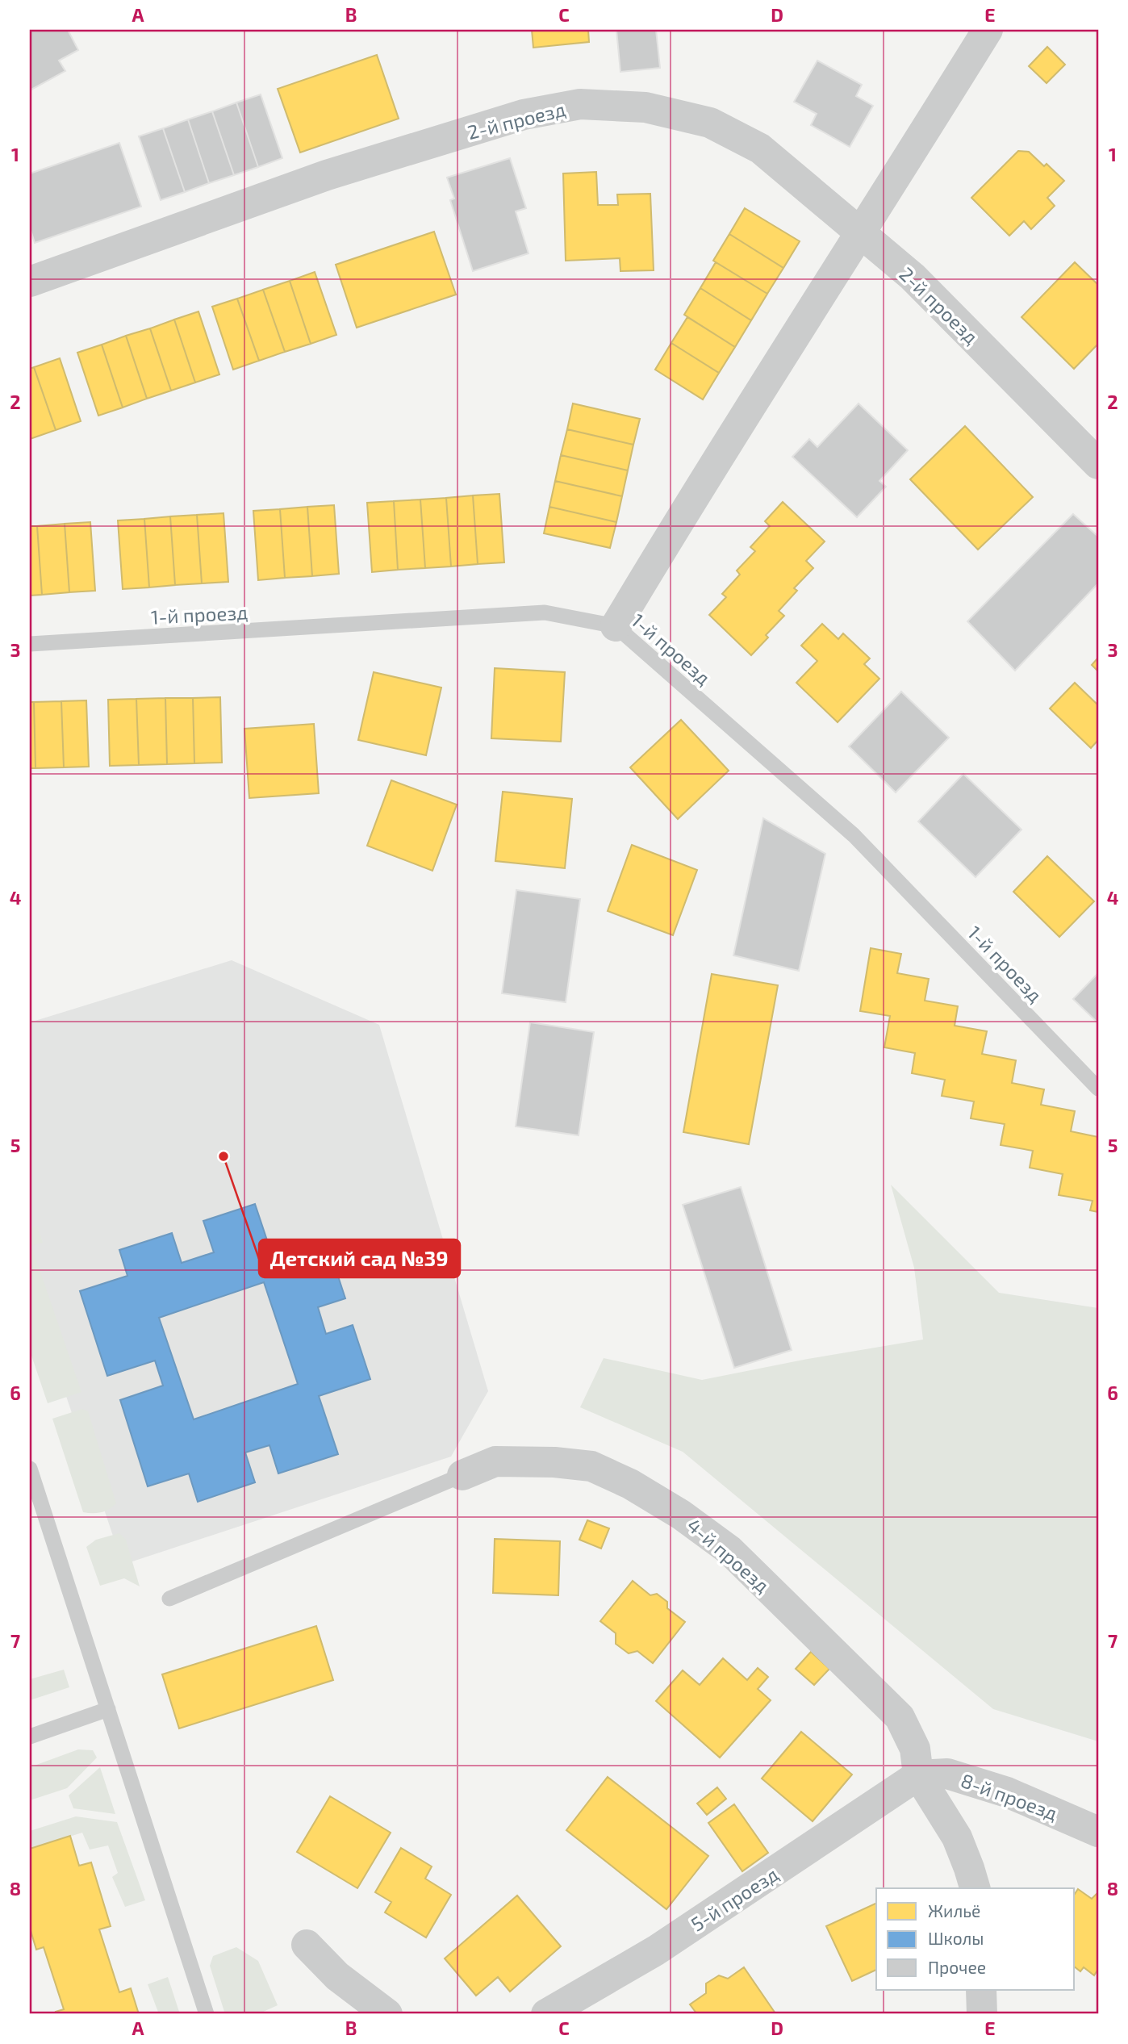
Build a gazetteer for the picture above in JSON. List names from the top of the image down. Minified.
{"streets":{"street":["2-й проезд","4-й проезд","8-й проезд","5-й проезд"],"lane":["1-й проезд"]},"crossings":[["4-й проезд","8-й проезд"],["4-й проезд","5-й проезд"],["8-й проезд","5-й проезд"]],"places":["Детский сад №39"],"legend":["Жильё","Школы","Прочее"],"grid":{"columns":["A","B","C","D","E"],"rows":["1","2","3","4","5","6","7","8"]}}
